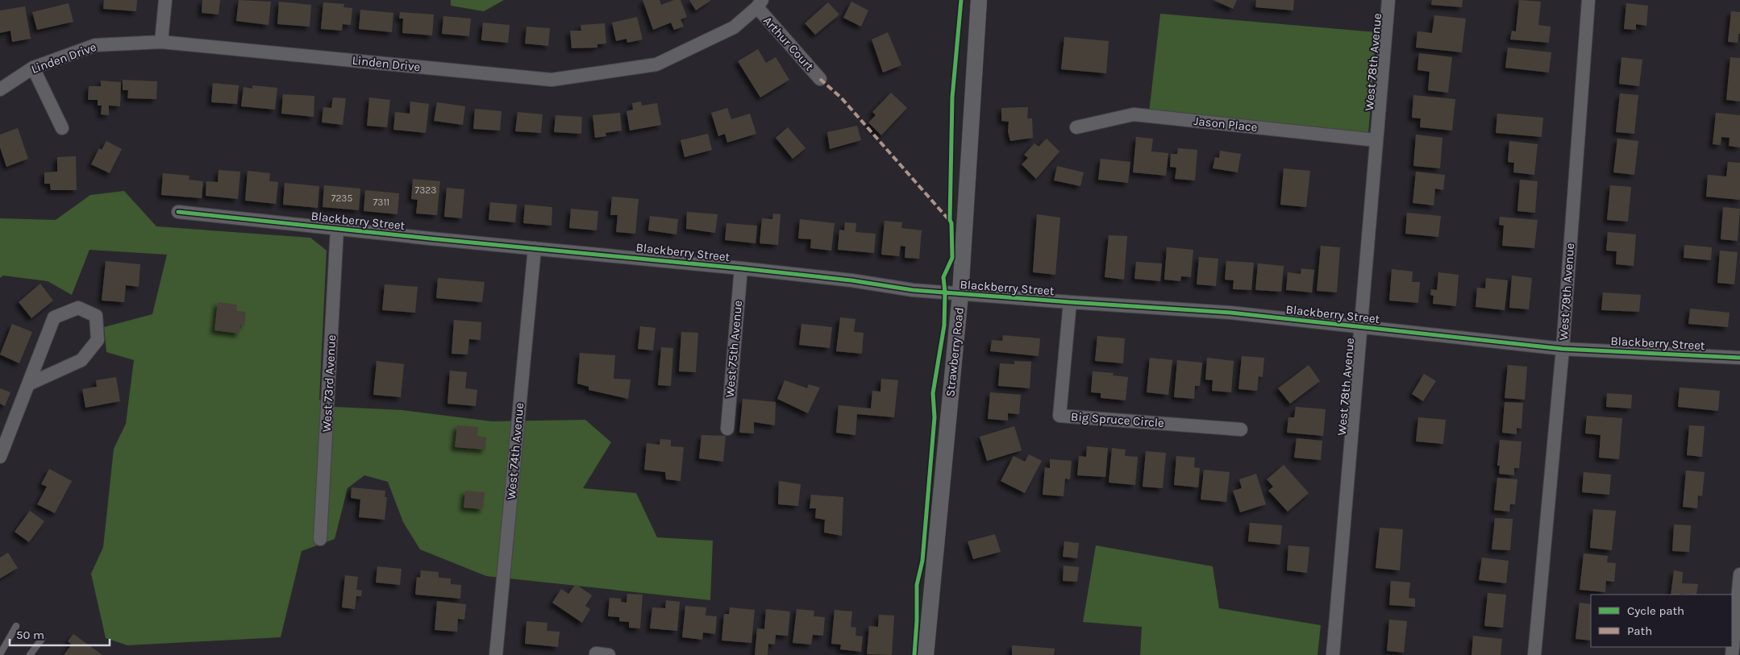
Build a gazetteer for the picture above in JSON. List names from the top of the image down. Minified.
{"streets":{"street":["Arthur Court","Linden Drive","West 78th Avenue","Jason Place","Blackberry Street","West 79th Avenue","West 75th Avenue","Strawberry Road","West 73rd Avenue","Big Spruce Circle","West 74th Avenue"]},"crossings":[["Arthur Court","Linden Drive"],["West 78th Avenue","Jason Place"],["West 78th Avenue","Blackberry Street"],["Blackberry Street","West 79th Avenue"],["Blackberry Street","West 75th Avenue"],["Blackberry Street","Strawberry Road"],["Blackberry Street","West 73rd Avenue"],["Blackberry Street","Big Spruce Circle"],["Blackberry Street","West 74th Avenue"]],"house_numbers":["7323","7235","7311"],"legend":["Cycle path","Path"],"scale_bar":"50 m"}
